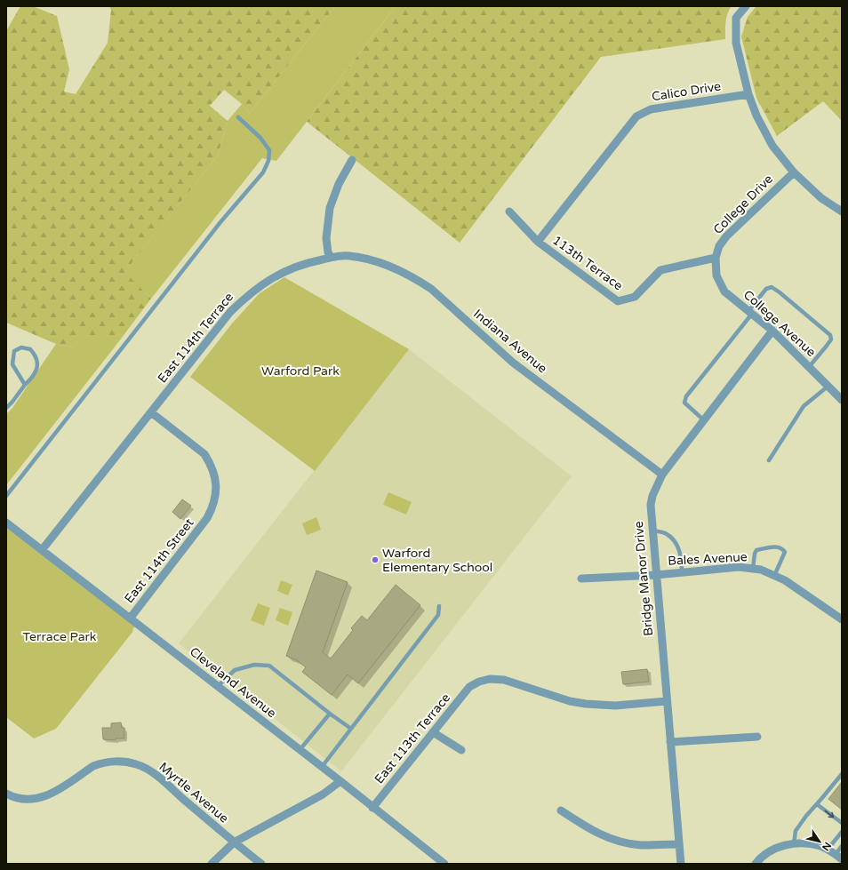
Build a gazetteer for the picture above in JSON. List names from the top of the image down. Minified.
{"streets":{"street":["Calico Drive","College Drive","113th Terrace","College Avenue","East 114th Terrace","Indiana Avenue","Bales Avenue","East 114th Street","Bridge Manor Drive","Cleveland Avenue","East 113th Terrace","Myrtle Avenue"]},"crossings":[["Calico Drive","113th Terrace"],["College Drive","113th Terrace"],["College Drive","College Avenue"],["113th Terrace","College Avenue"],["College Avenue","Bridge Manor Drive"],["East 114th Terrace","Indiana Avenue"],["East 114th Terrace","East 114th Street"],["East 114th Terrace","Cleveland Avenue"],["Indiana Avenue","Bridge Manor Drive"],["Bales Avenue","Bridge Manor Drive"],["East 114th Street","Cleveland Avenue"],["Bridge Manor Drive","East 113th Terrace"],["Cleveland Avenue","East 113th Terrace"]],"parks":["Warford Park","Terrace Park"],"places":["Warford Elementary School"],"north":"bottom right"}
